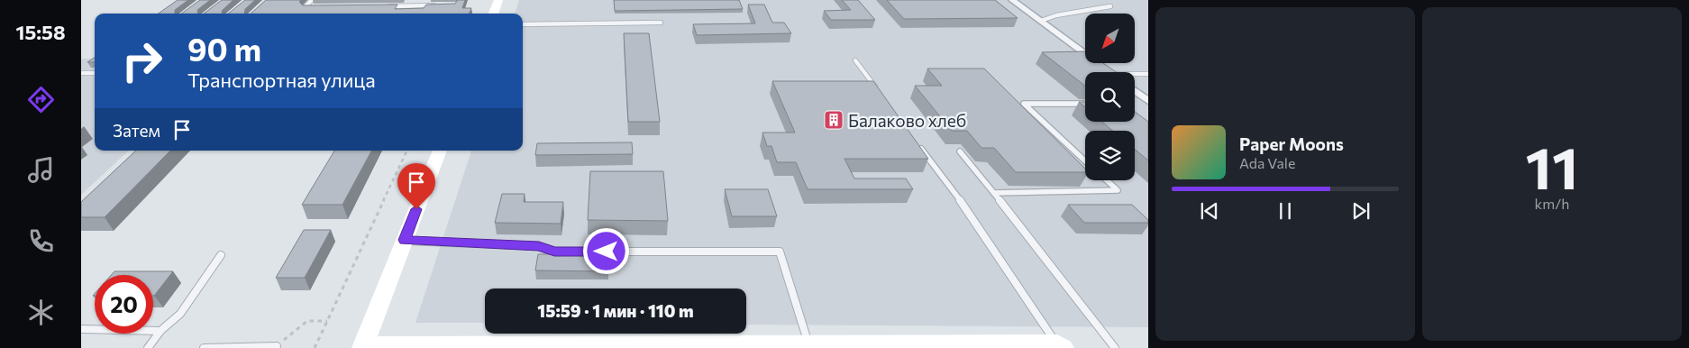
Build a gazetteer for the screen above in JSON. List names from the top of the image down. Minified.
{"places":{"building":["Балаково хлеб"]},"north":"bottom left","page":{"tabs":"15:58","tile":["11","km/h"],"turn":["90 m","Транспортная улица"],"then":"Затем","song":["Paper Moons","Ada Vale"],"limit":"20","trip":"15:59 · 1 мин · 110 m"}}
